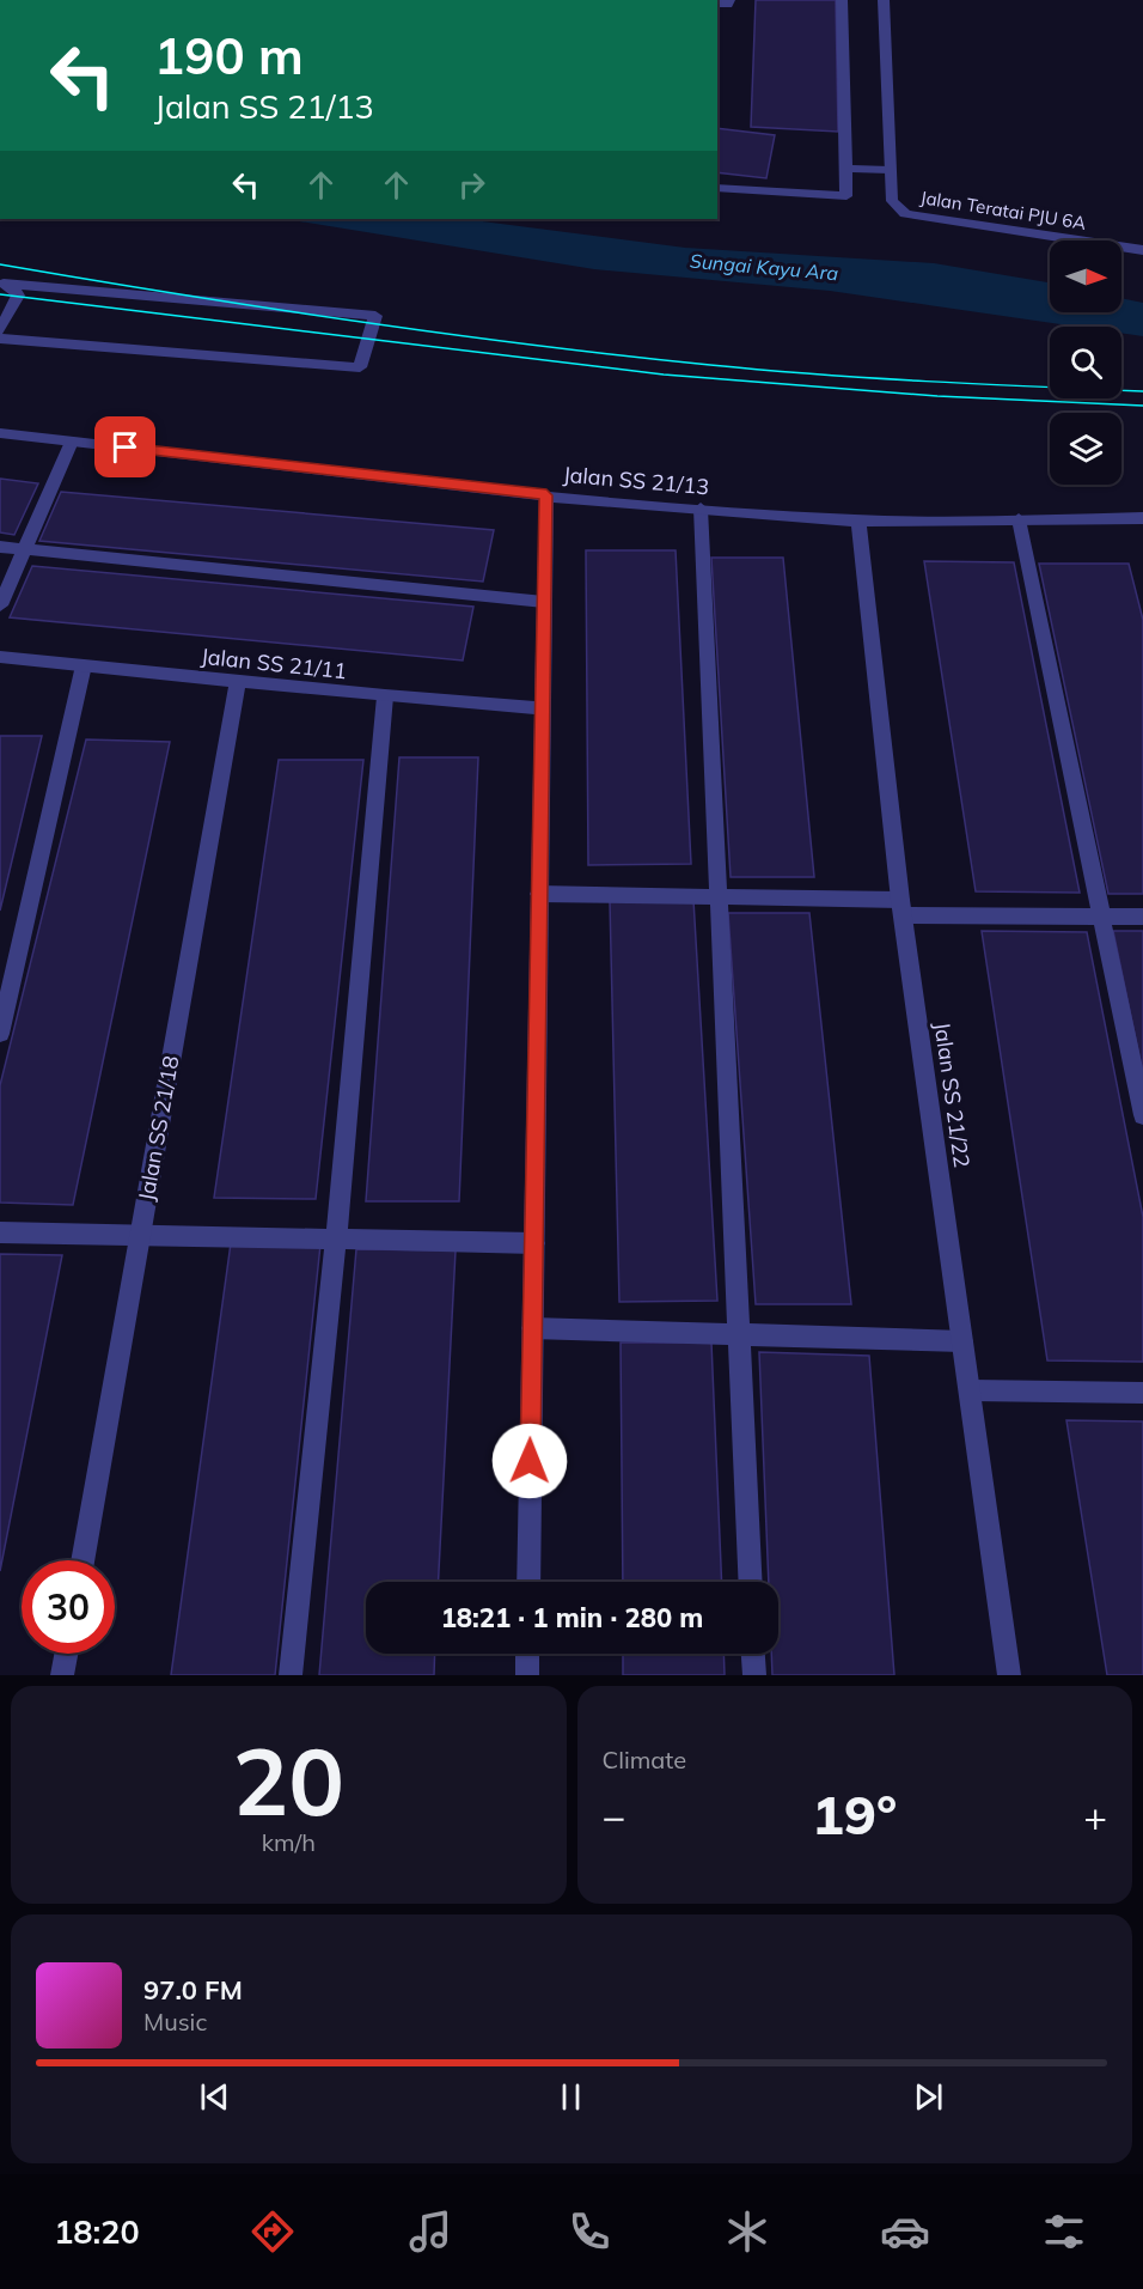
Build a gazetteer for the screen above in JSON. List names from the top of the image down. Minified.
{"streets":{"street":["Jalan Teratai PJU 6A","Jalan SS 21/13","Jalan SS 21/11","Jalan SS 21/22","Jalan SS 21/18"]},"crossings":[["Jalan SS 21/13","Jalan SS 21/22"],["Jalan SS 21/11","Jalan SS 21/18"]],"water":["Sungai Kayu Ara"],"north":"right","page":{"turn":["190 m","Jalan SS 21/13"],"limit":"30","trip":"18:21 · 1 min · 280 m","tile":[["20","km/h"],"Climate"],"heat":["−","19°","+"],"song":["97.0 FM","Music"],"tabs":"18:20"}}
